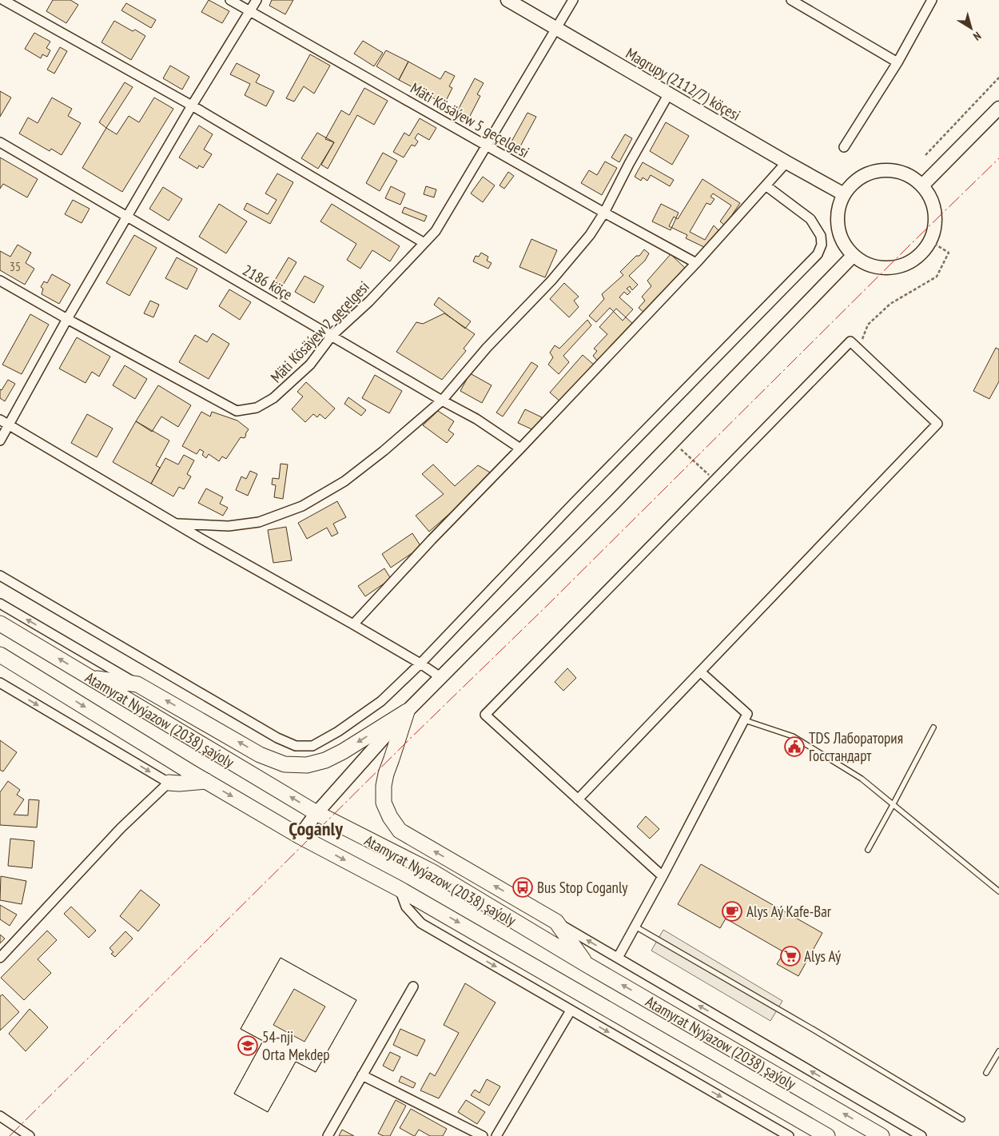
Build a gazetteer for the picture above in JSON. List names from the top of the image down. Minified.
{"streets":{"main road":["Atamyrat Nyýazow (2038) şaýoly"],"street":["Magrupy (2112/7) köçesi","Mäti Kösäýew 5 geçelgesi","2186 köçe","Mäti Kösäýew 2 geçelgesi"]},"crossings":[["Magrupy (2112/7) köçesi","Mäti Kösäýew 2 geçelgesi"],["Mäti Kösäýew 5 geçelgesi","Mäti Kösäýew 2 geçelgesi"],["2186 köçe","Mäti Kösäýew 2 geçelgesi"]],"districts":["Çoganly"],"places":{"public building":["TDS Лаборатория Госстандарт"],"bus stop":["Bus Stop Coganly"],"cafe":["Alys Aý Kafe-Bar"],"supermarket":["Alys Aý"],"school or university":["54-nji Orta Mekdep"]},"house_numbers":["35"],"north":"bottom right"}
